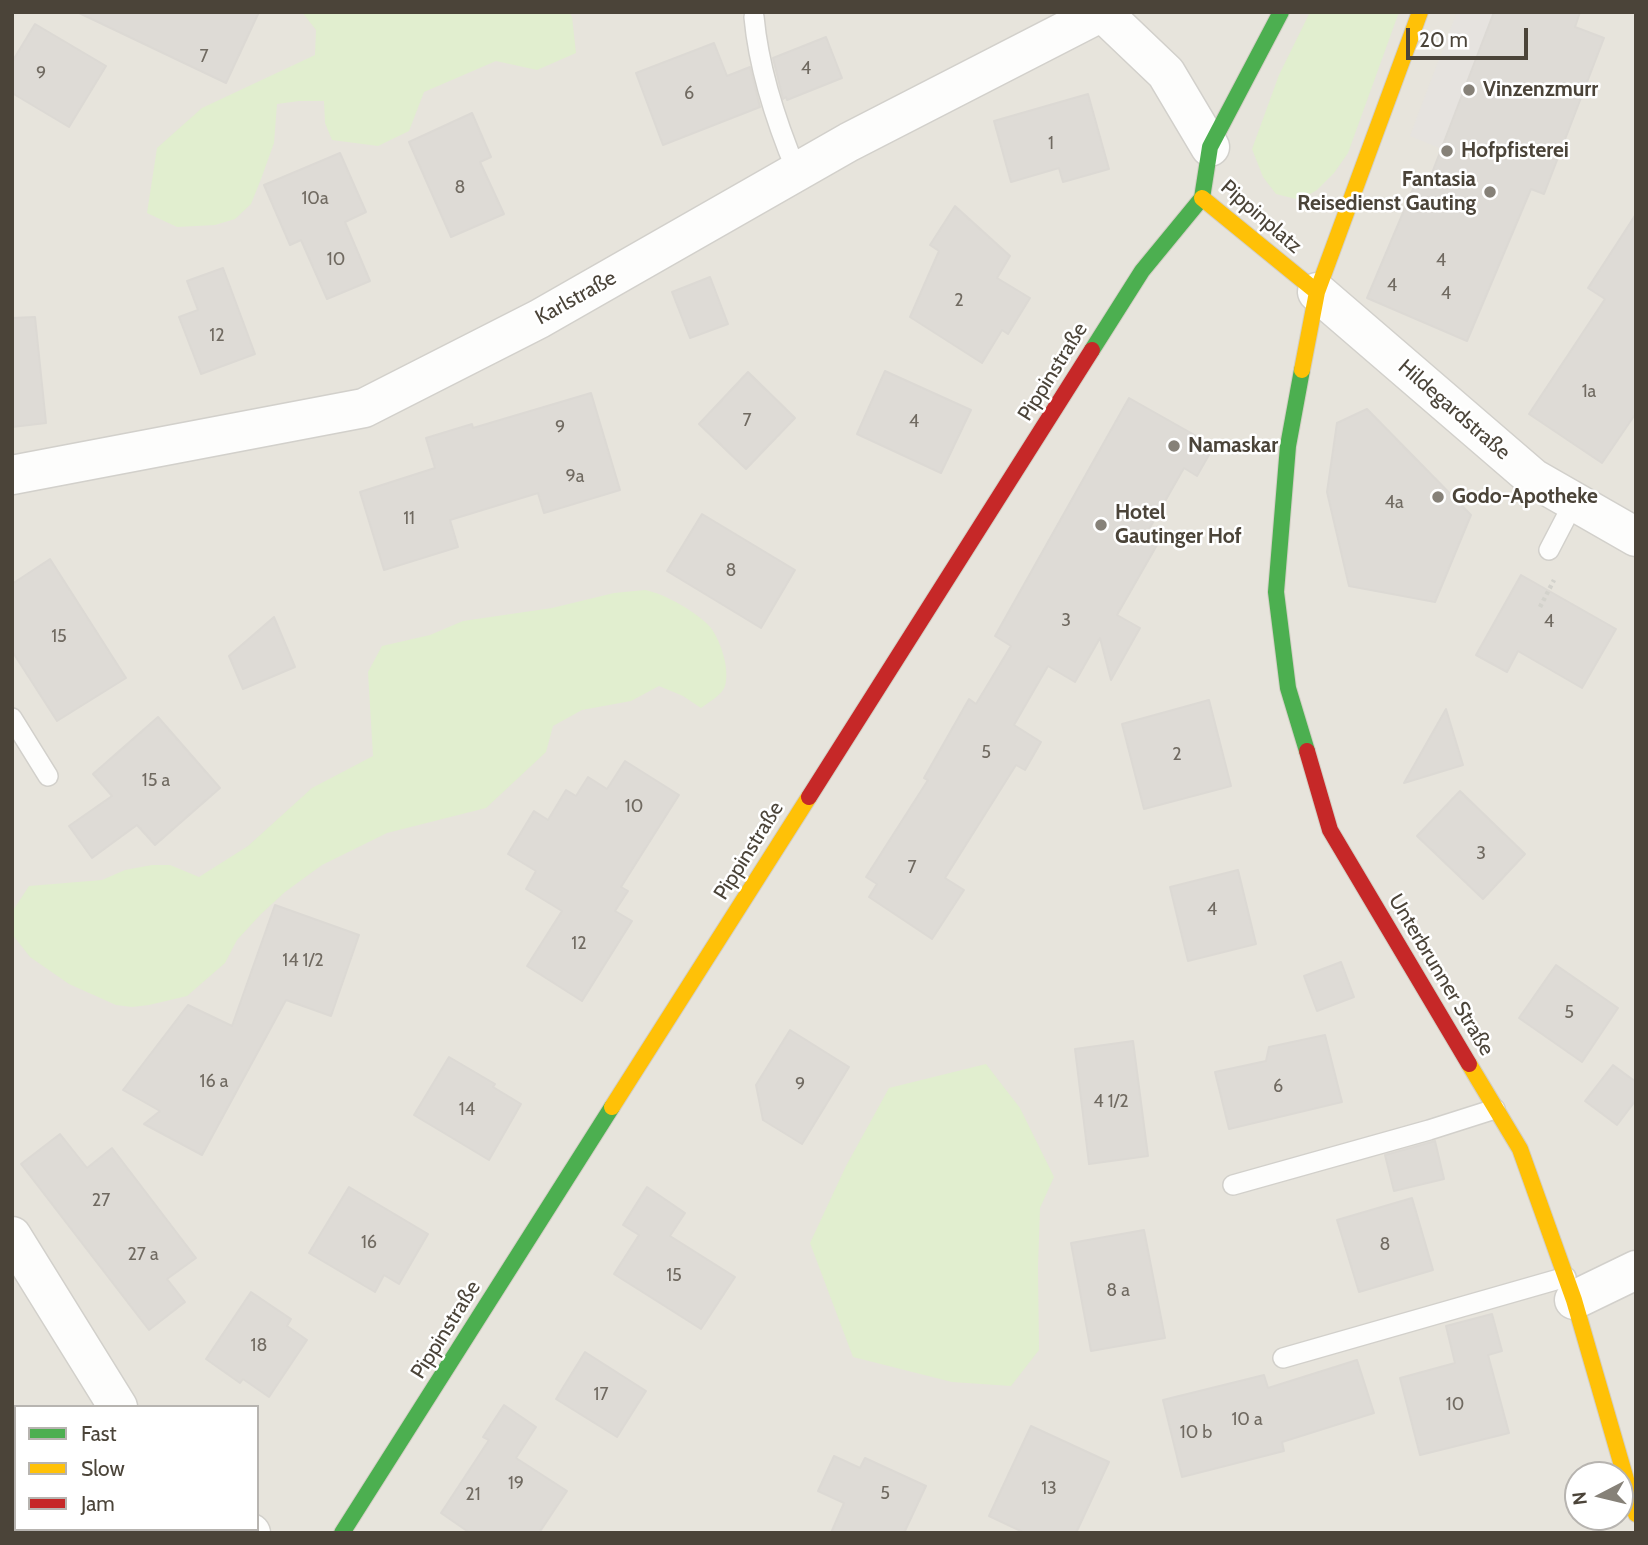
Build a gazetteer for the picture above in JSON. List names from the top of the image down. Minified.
{"streets":{"street":["Pippinplatz","Karlstraße","Pippinstraße","Hildegardstraße","Unterbrunner Straße"]},"crossings":[["Pippinplatz","Karlstraße"],["Pippinplatz","Pippinstraße"],["Pippinplatz","Hildegardstraße"],["Pippinplatz","Unterbrunner Straße"]],"places":["Vinzenzmurr","Hofpfisterei","Fantasia Reisedienst Gauting","Namaskar","Godo-Apotheke","Hotel Gautinger Hof"],"house_numbers":["7","4","9","6","1","8","10a","10","4","4","4","2","12","1a","7","4","9","9a","4a","11","8","3","4","15","5","2","15 a","10","3","7","4","12","14 1/2","5","16 a","9","6","4 1/2","14","27","16","8","27 a","15","8 a","18","17","10","10 a","10 b","19","13","5","21"],"legend":["Fast","Slow","Jam"],"scale_bar":"20 m","north":"left"}
